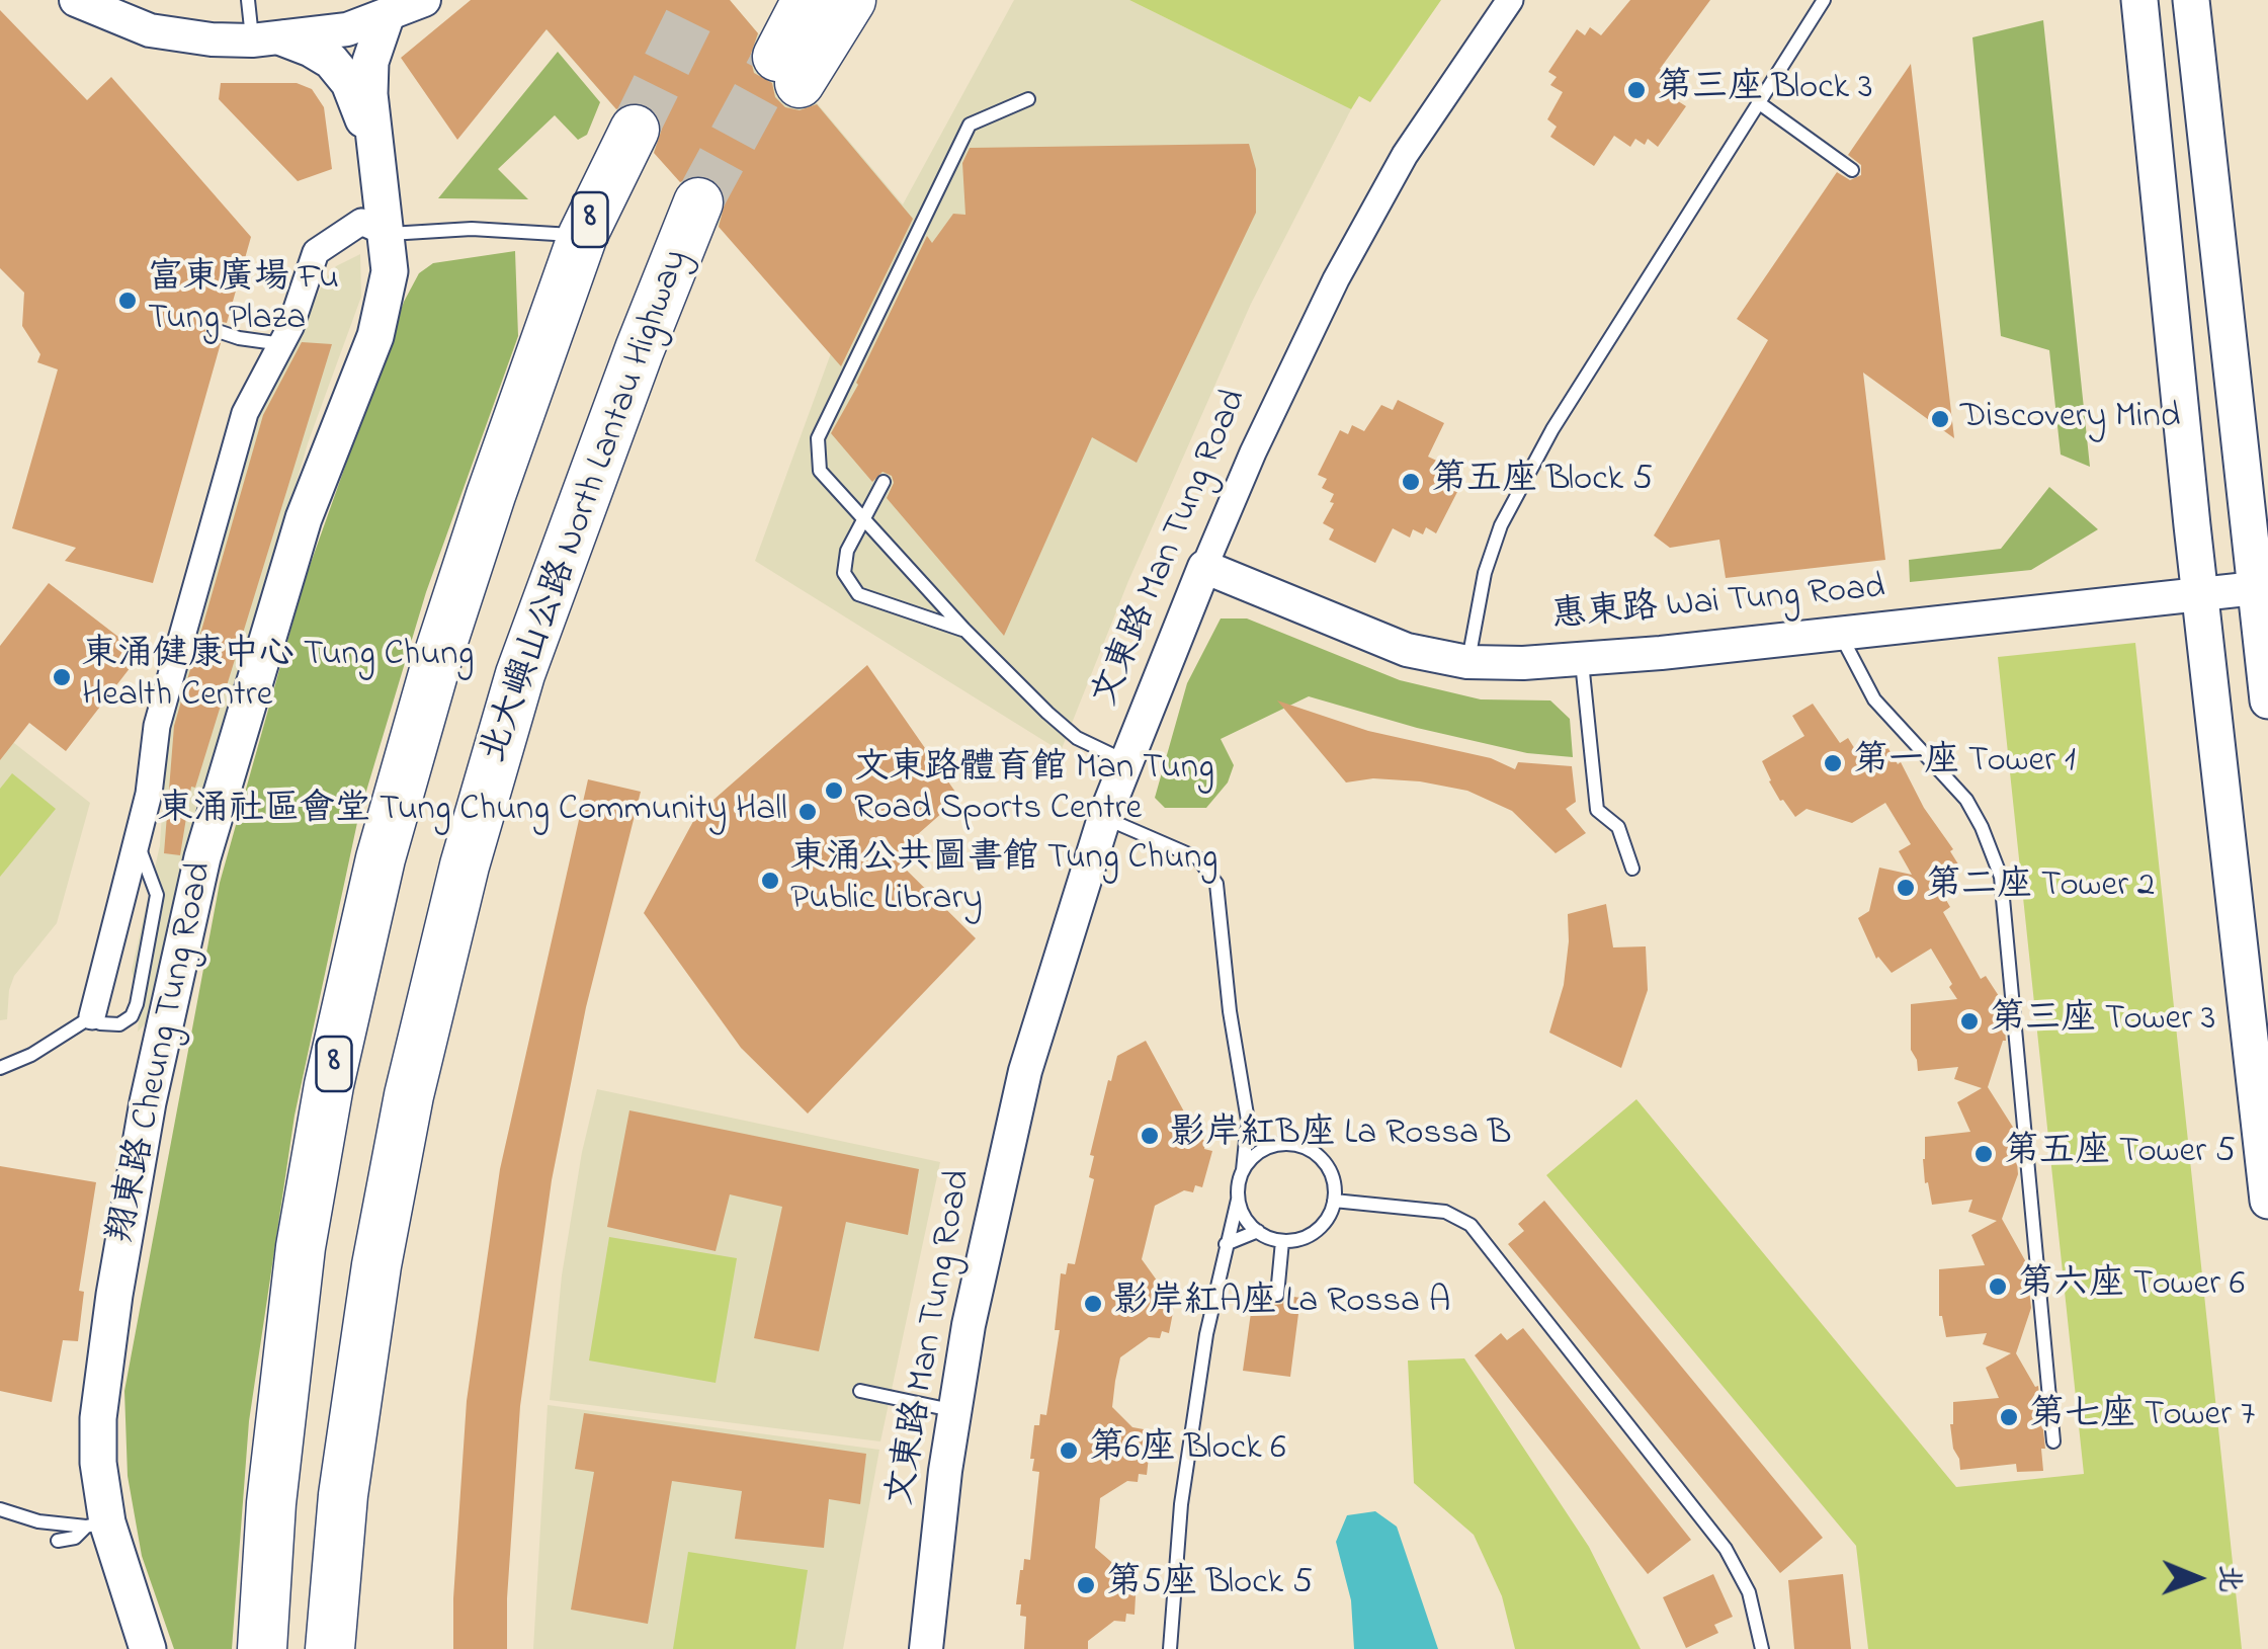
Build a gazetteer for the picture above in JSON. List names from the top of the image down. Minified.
{"streets":{"highway":["8","北大嶼山公路 North Lantau Highway"],"main road":["翔東路 Cheung Tung Road"],"street":["文東路 Man Tung Road","惠東路 Wai Tung Road"]},"crossings":[["文東路 Man Tung Road","惠東路 Wai Tung Road"]],"places":["第三座 Block 3","富東廣場 Fu Tung Plaza","Discovery Mind","第五座 Block 5","東涌健康中心 Tung Chung Health Centre","第一座 Tower 1","文東路體育館 Man Tung Road Sports Centre","東涌社區會堂 Tung Chung Community Hall","東涌公共圖書館 Tung Chung Public Library","第二座 Tower 2","第三座 Tower 3","影岸紅B座 La Rossa B","第五座 Tower 5","第六座 Tower 6","影岸紅A座 La Rossa A","第七座 Tower 7","第6座 Block 6","第5座 Block 5"],"north":"right"}
